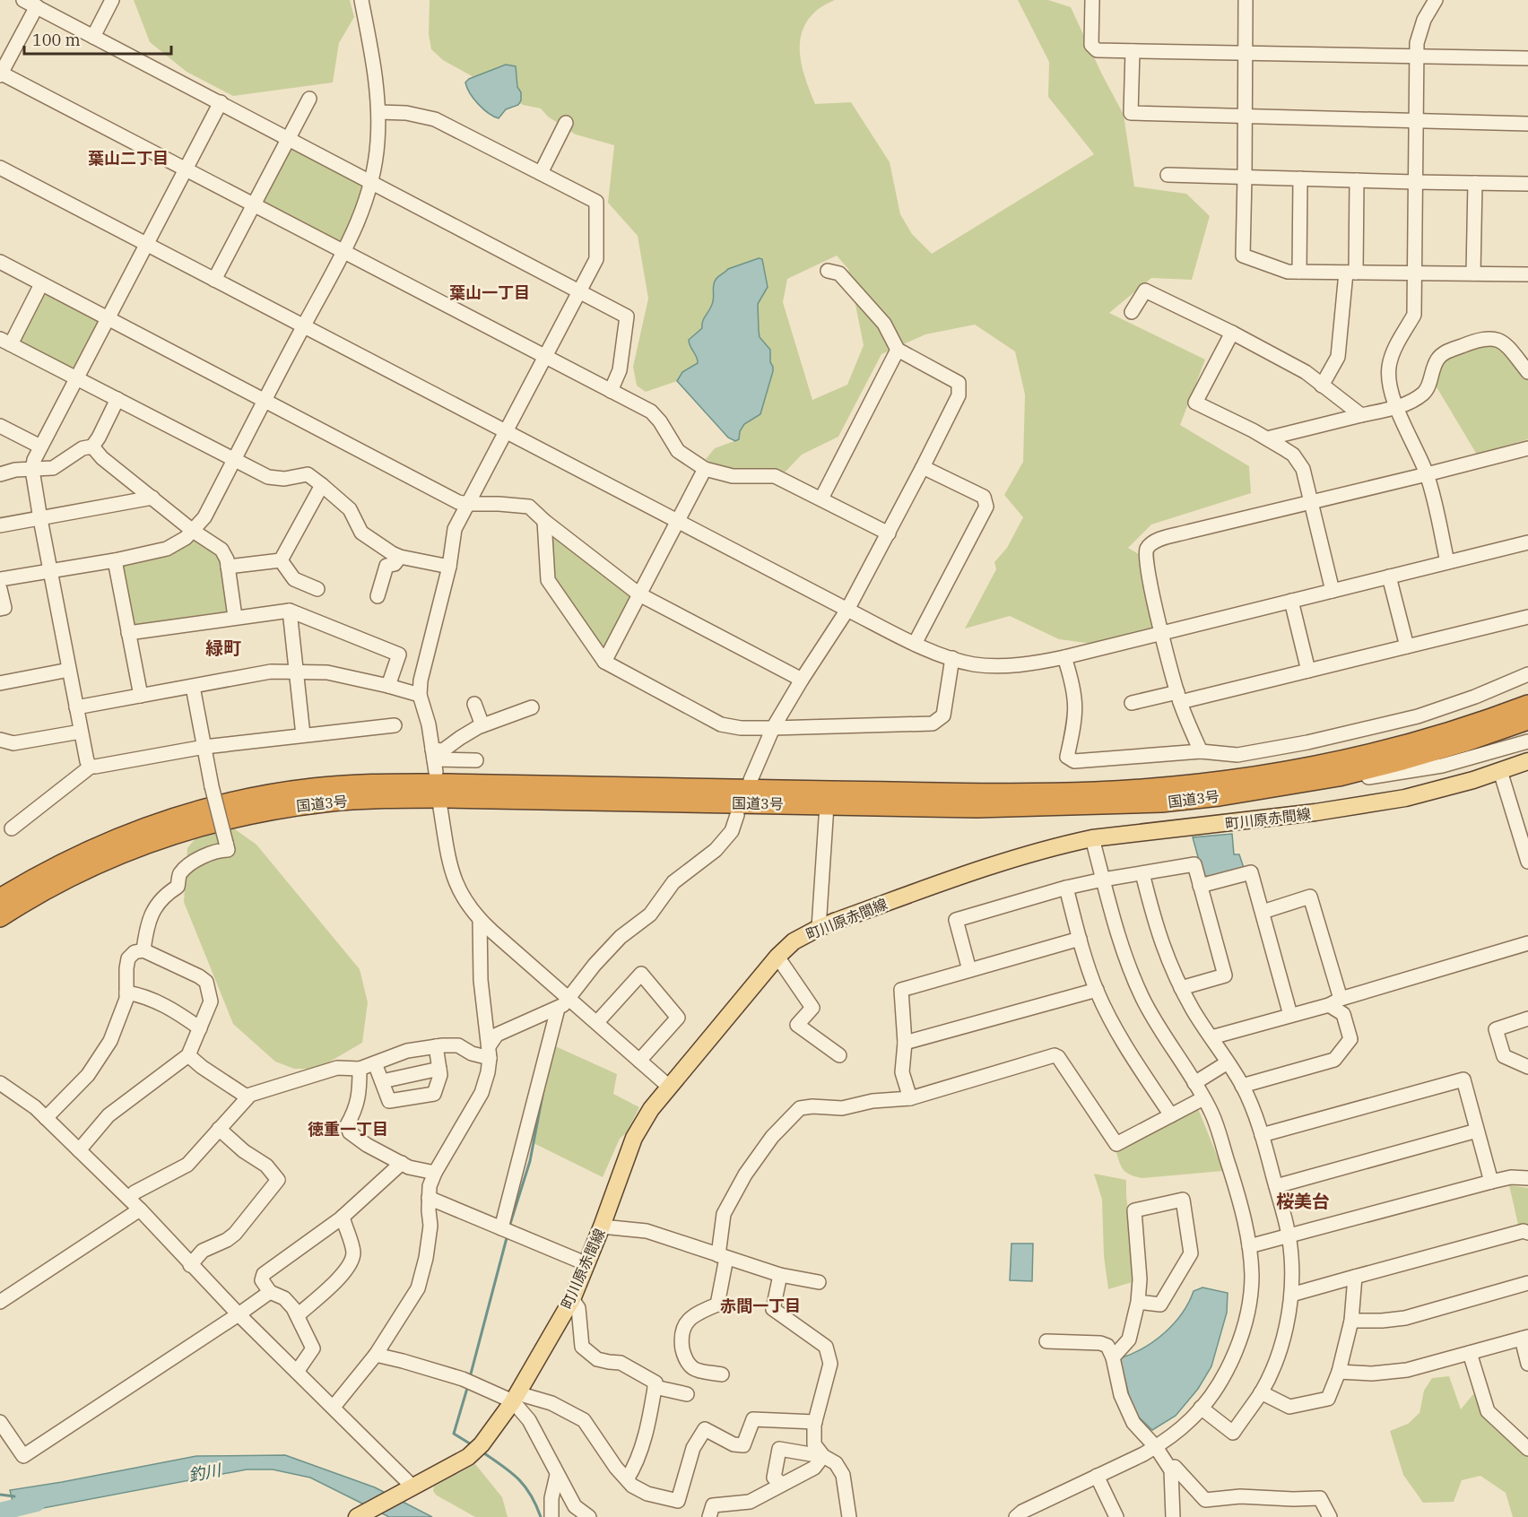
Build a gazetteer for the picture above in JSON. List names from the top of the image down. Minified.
{"streets":{"highway":["国道3号"],"main road":["町川原赤間線"]},"districts":["葉山二丁目","葉山一丁目","緑町","徳重一丁目","桜美台","赤間一丁目"],"water":["釣川"],"scale_bar":"100 m"}
